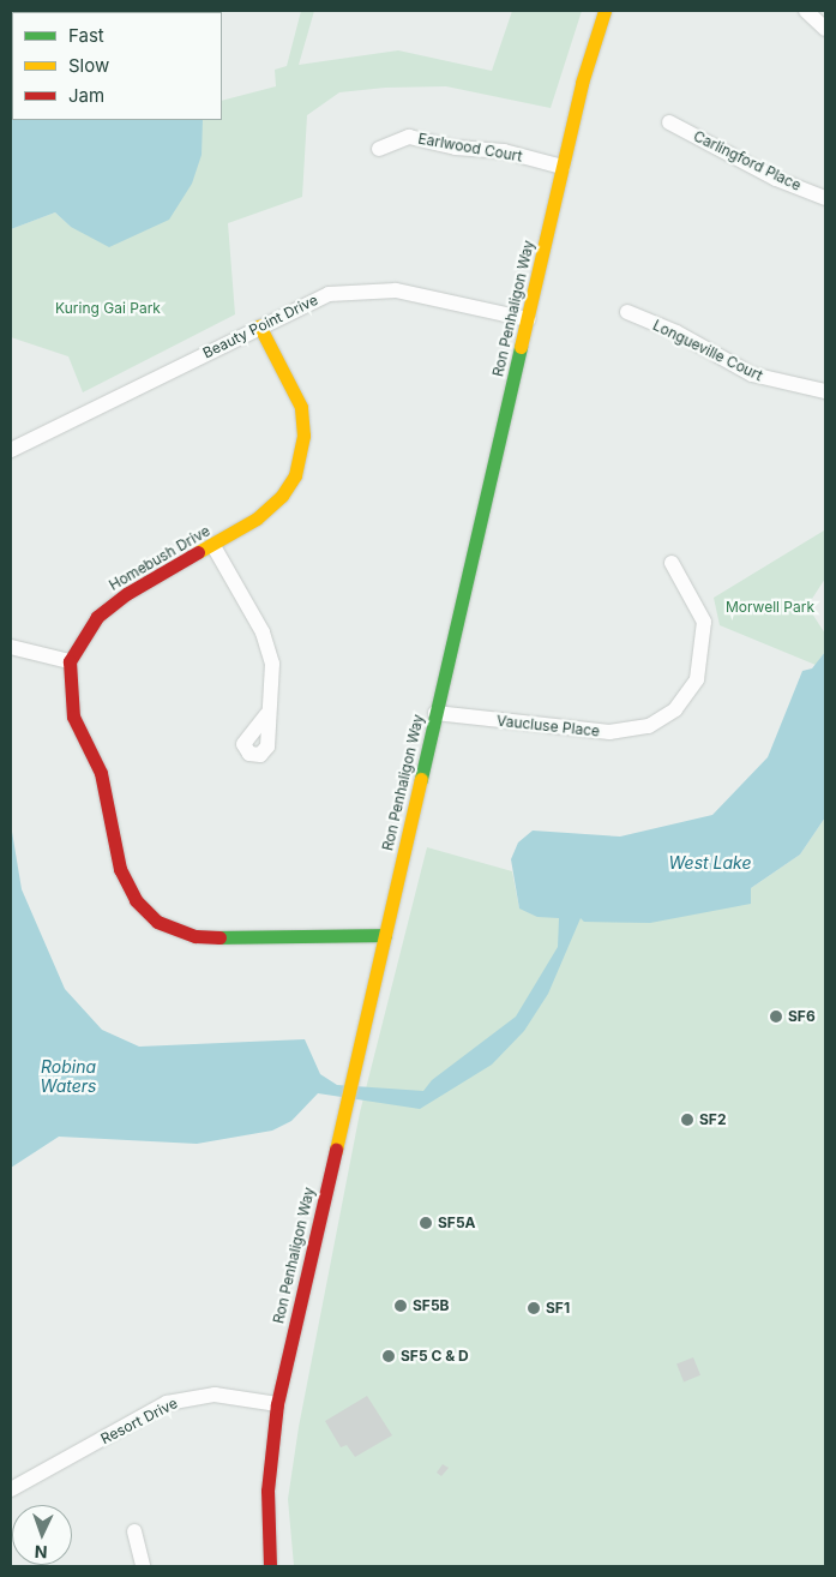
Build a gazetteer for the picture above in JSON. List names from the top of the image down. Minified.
{"streets":{"street":["Earlwood Court","Carlingford Place","Ron Penhaligon Way","Beauty Point Drive","Longueville Court","Homebush Drive","Vaucluse Place","Resort Drive"]},"crossings":[["Earlwood Court","Ron Penhaligon Way"],["Ron Penhaligon Way","Beauty Point Drive"],["Ron Penhaligon Way","Vaucluse Place"],["Ron Penhaligon Way","Resort Drive"],["Beauty Point Drive","Homebush Drive"]],"water":["West Lake","Robina Waters"],"parks":["Kuring Gai Park","Morwell Park"],"places":["SF6","SF2","SF5A","SF5B","SF1","SF5 C & D"],"legend":["Fast","Slow","Jam"],"north":"bottom"}
